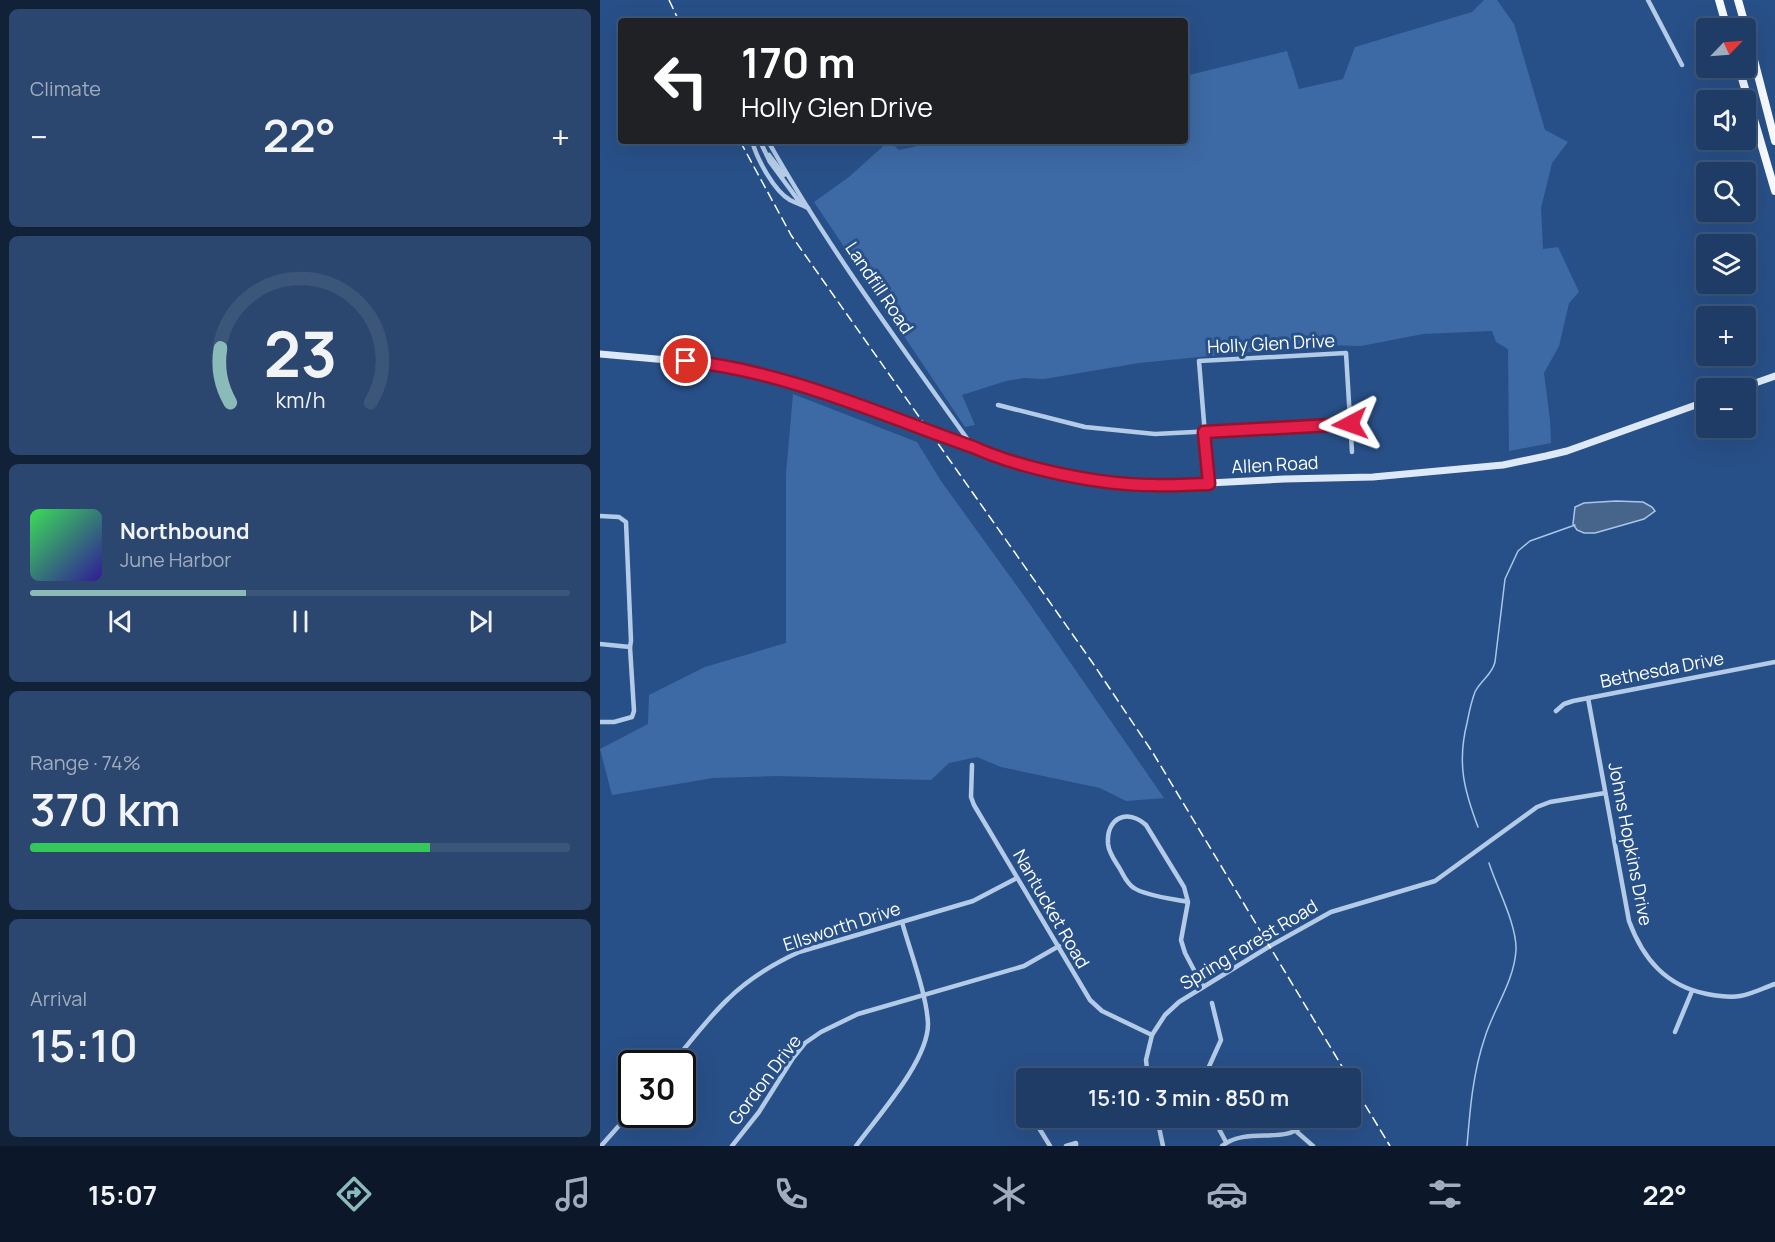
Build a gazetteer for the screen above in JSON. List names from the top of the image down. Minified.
{"streets":{"main road":["Allen Road"],"street":["Landfill Road","Holly Glen Drive","Bethesda Drive","Johns Hopkins Drive","Nantucket Road","Ellsworth Drive","Spring Forest Road","Gordon Drive"]},"crossings":[["Landfill Road","Allen Road"],["Holly Glen Drive","Allen Road"],["Bethesda Drive","Johns Hopkins Drive"],["Johns Hopkins Drive","Spring Forest Road"],["Nantucket Road","Ellsworth Drive"],["Nantucket Road","Spring Forest Road"],["Nantucket Road","Gordon Drive"]],"north":"top right","page":{"tile":["Climate",["Range · 74%","370 km"],["Arrival","15:10"]],"map_buttons":["+","−"],"turn":["170 m","Holly Glen Drive"],"heat":["−","22°","+"],"song":["Northbound","June Harbor"],"limit":"30","trip":"15:10 · 3 min · 850 m","tabs":["15:07","22°"],"gauge":["23","km/h"]}}
